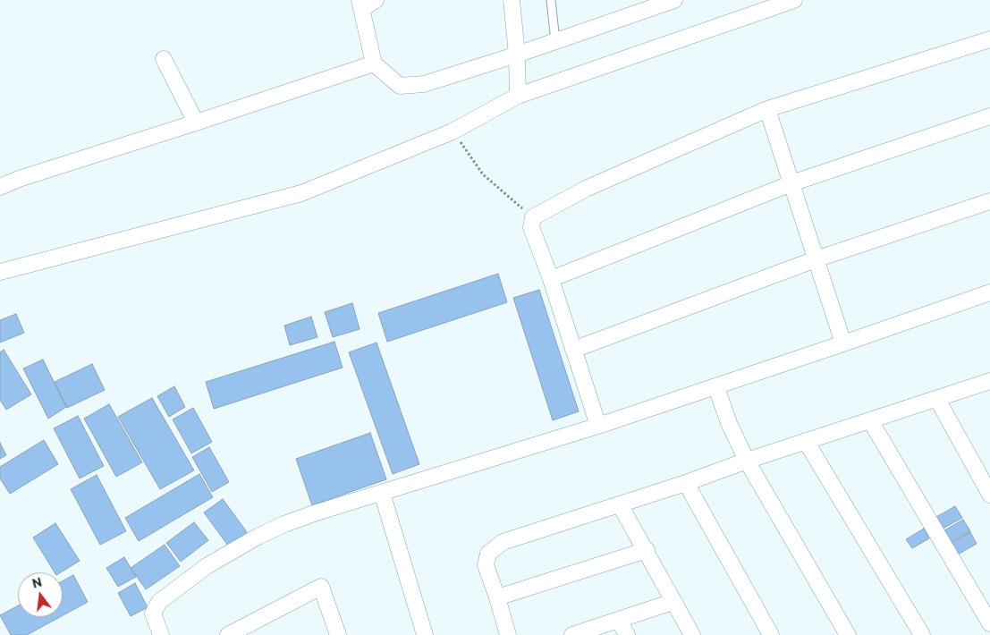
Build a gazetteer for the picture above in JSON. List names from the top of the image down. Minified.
{"north":"top"}
